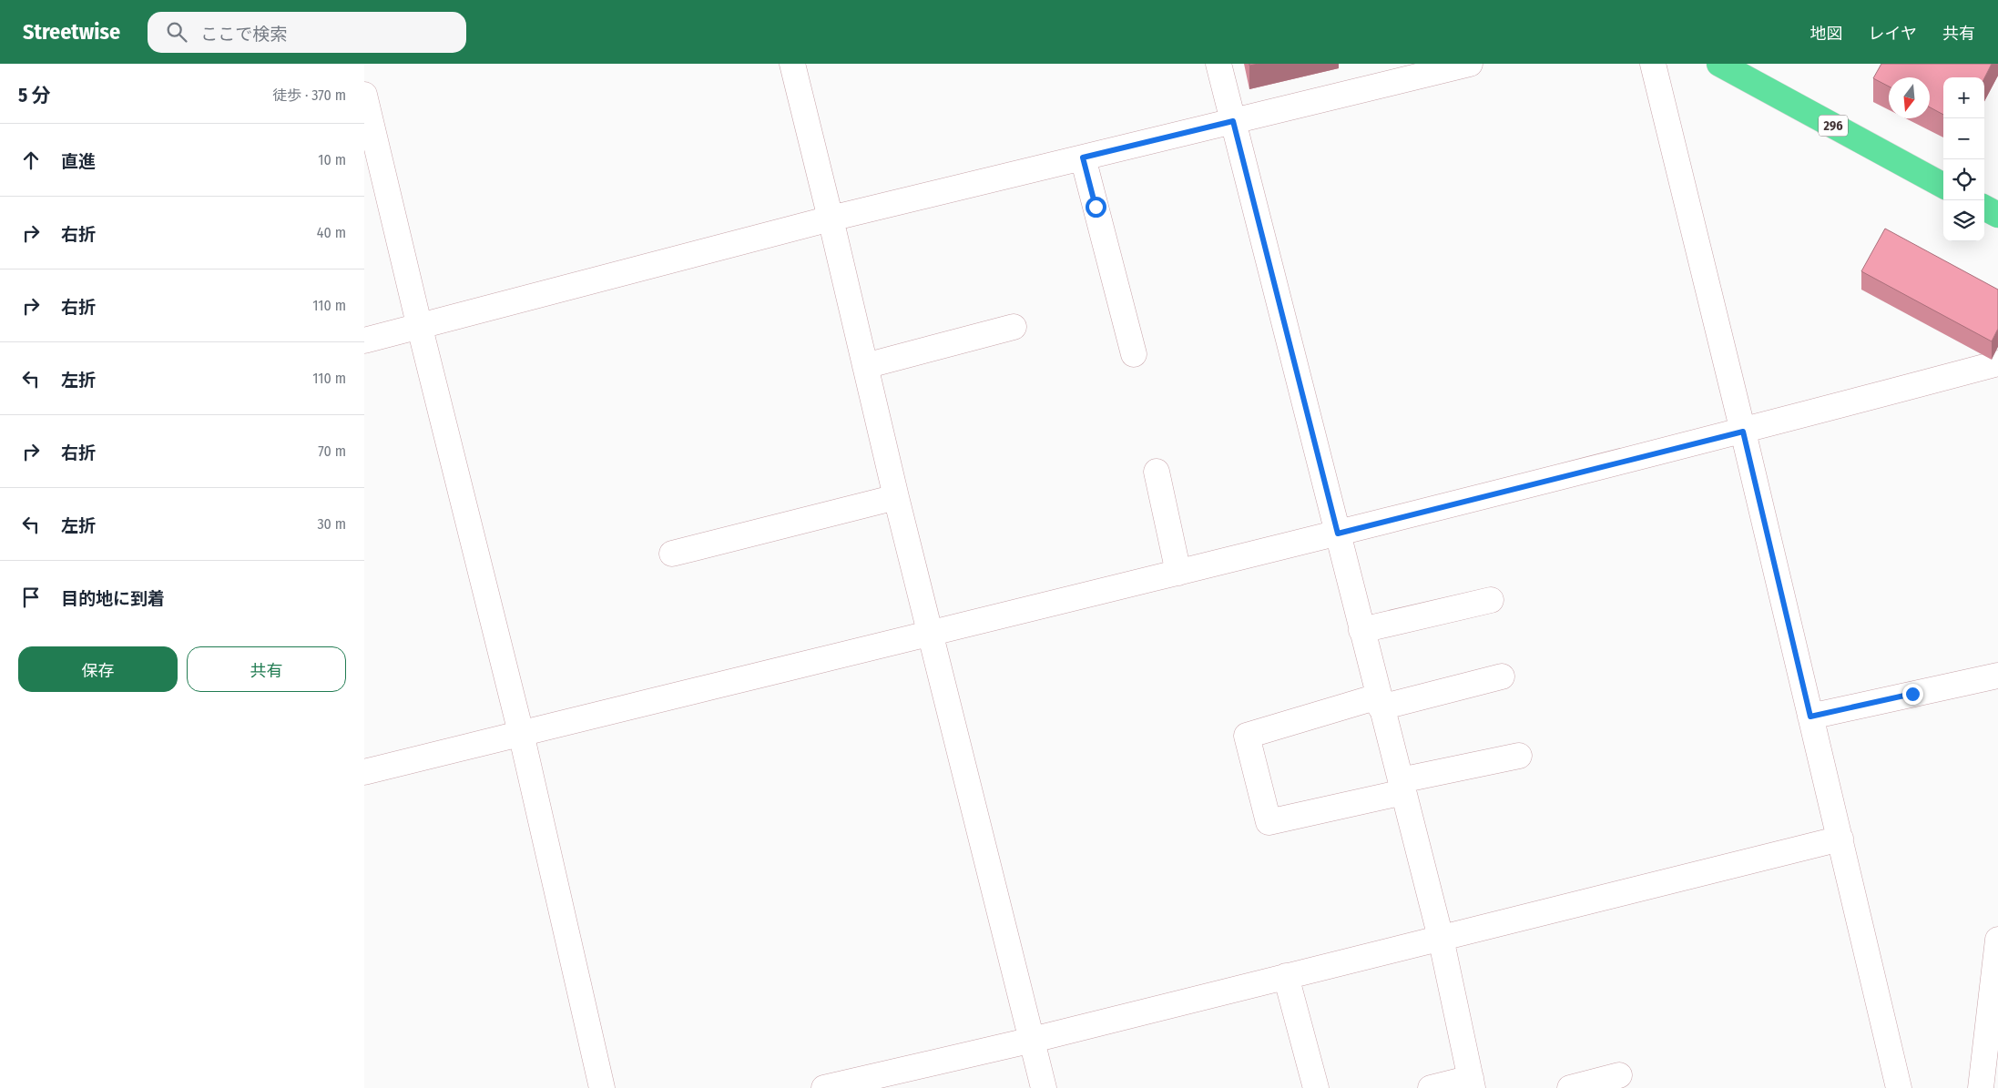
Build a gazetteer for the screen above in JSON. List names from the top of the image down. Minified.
{"streets":{"highway":["296"]},"north":"bottom","page":{"header":"Streetwise","search":"ここで検索","nav":["地図","レイヤ","共有"],"heading":["5 分","徒歩 · 370 m"],"map_buttons":["+","−"],"list":[["直進","10 m"],["右折","40 m"],["右折","110 m"],["左折","110 m"],["右折","70 m"],["左折","30 m"],"目的地に到着"],"buttons":["保存","共有"]}}
